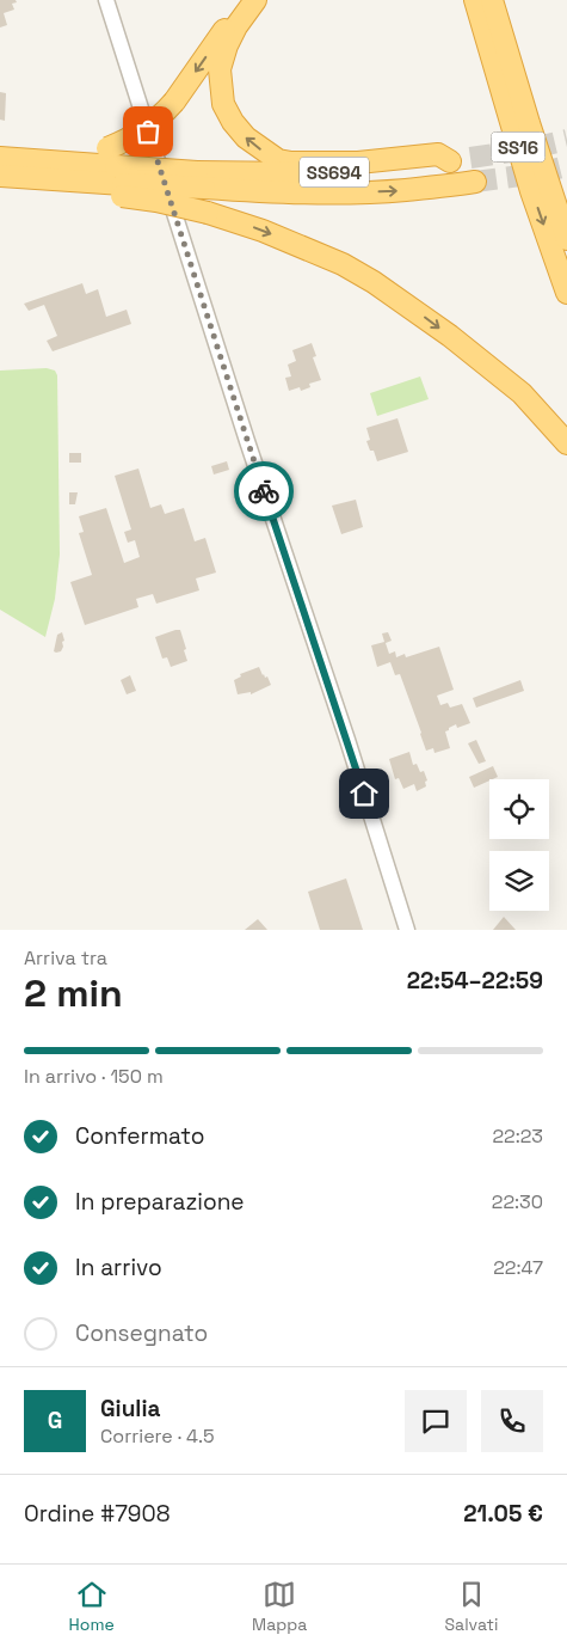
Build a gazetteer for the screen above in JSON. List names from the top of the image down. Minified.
{"streets":{"highway":["SS16","SS694"]},"page":{"heading":["2 min","Arriva tra","22:54–22:59"],"panel":["Giulia","Corriere · 4.5","Ordine #7908","21.05 €"],"bar":"In arrivo · 150 m","list":[["Confermato","22:23"],["In preparazione","22:30"],["In arrivo","22:47"],"Consegnato"],"round":"G","tabs":["Home","Mappa","Salvati"]}}
